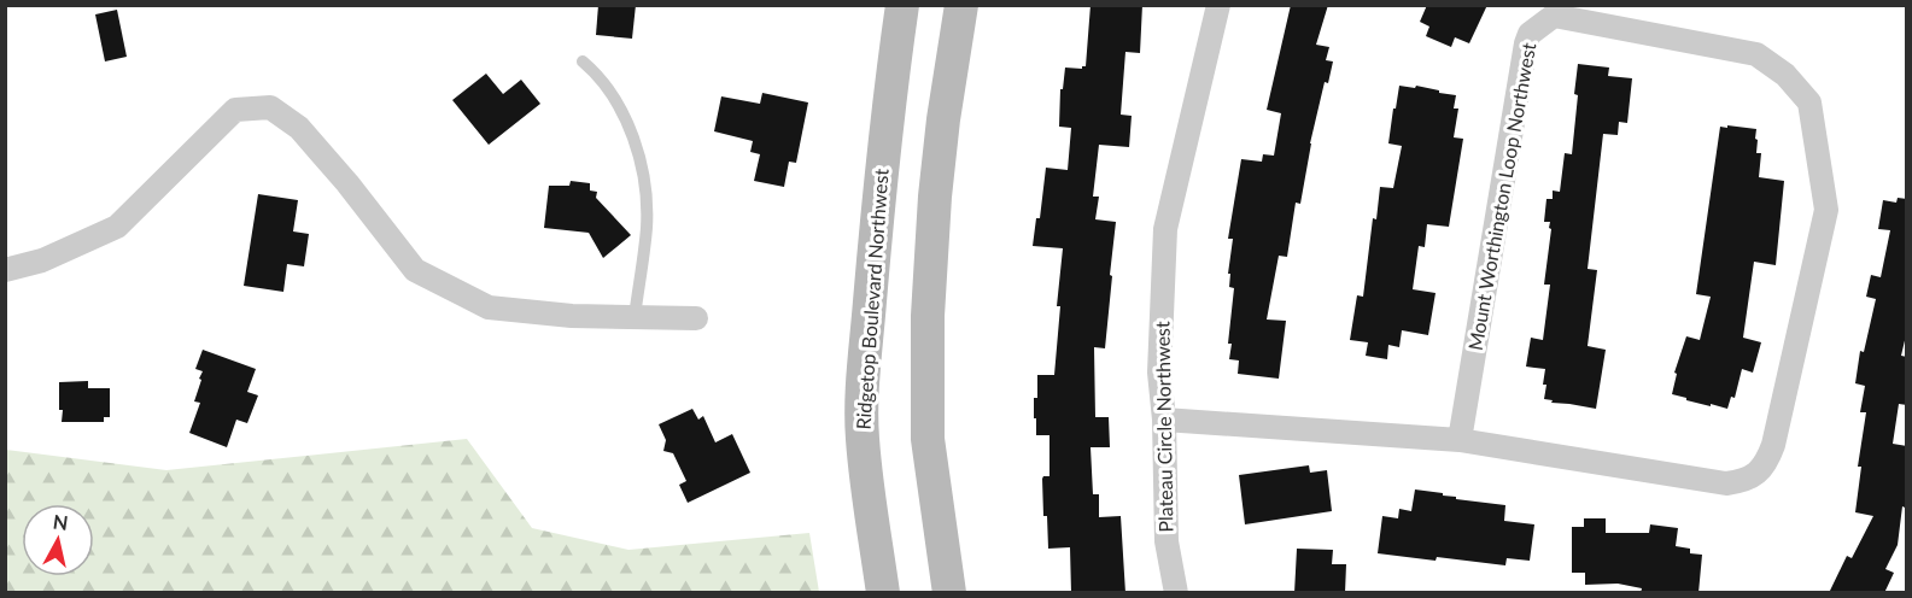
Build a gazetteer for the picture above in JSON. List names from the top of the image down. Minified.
{"streets":{"main road":["Ridgetop Boulevard Northwest"],"street":["Mount Worthington Loop Northwest","Plateau Circle Northwest"]},"crossings":[["Mount Worthington Loop Northwest","Plateau Circle Northwest"]],"north":"top"}
